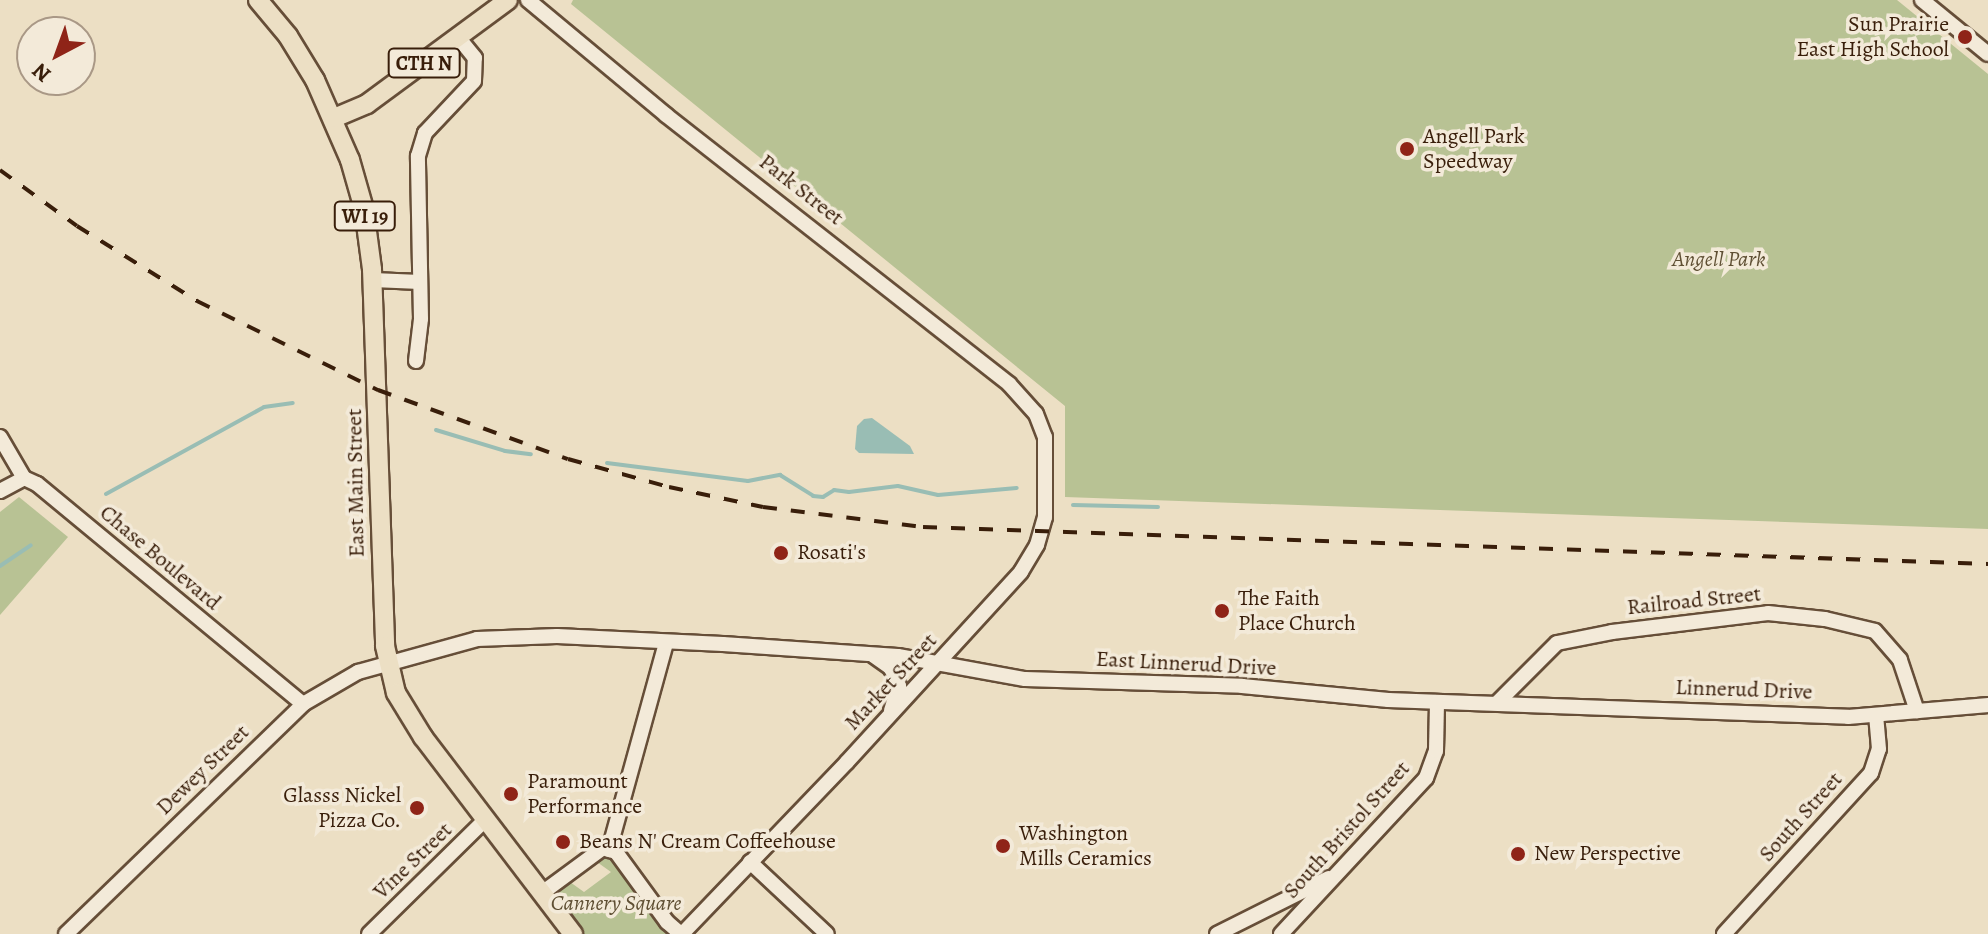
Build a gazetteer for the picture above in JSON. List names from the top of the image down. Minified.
{"streets":{"main road":["CTH N","WI 19","East Main Street"],"street":["Park Street","Chase Boulevard","Railroad Street","East Linnerud Drive","Market Street","Linnerud Drive","Dewey Street","South Street","South Bristol Street","Vine Street"]},"crossings":[["CTH N","East Main Street"],["Park Street","Market Street"],["East Main Street","East Linnerud Drive"],["East Main Street","Dewey Street"],["East Main Street","Vine Street"],["Chase Boulevard","Dewey Street"],["Railroad Street","East Linnerud Drive"],["Railroad Street","Linnerud Drive"],["East Linnerud Drive","Market Street"],["East Linnerud Drive","Linnerud Drive"],["East Linnerud Drive","Dewey Street"],["East Linnerud Drive","South Bristol Street"],["Linnerud Drive","South Street"]],"parks":["Angell Park","Cannery Square"],"places":["Sun Prairie East High School","Angell Park Speedway","Rosati's","The Faith Place Church","Paramount Performance","Glasss Nickel Pizza Co.","Beans N' Cream Coffeehouse","Washington Mills Ceramics","New Perspective"],"north":"bottom left"}
